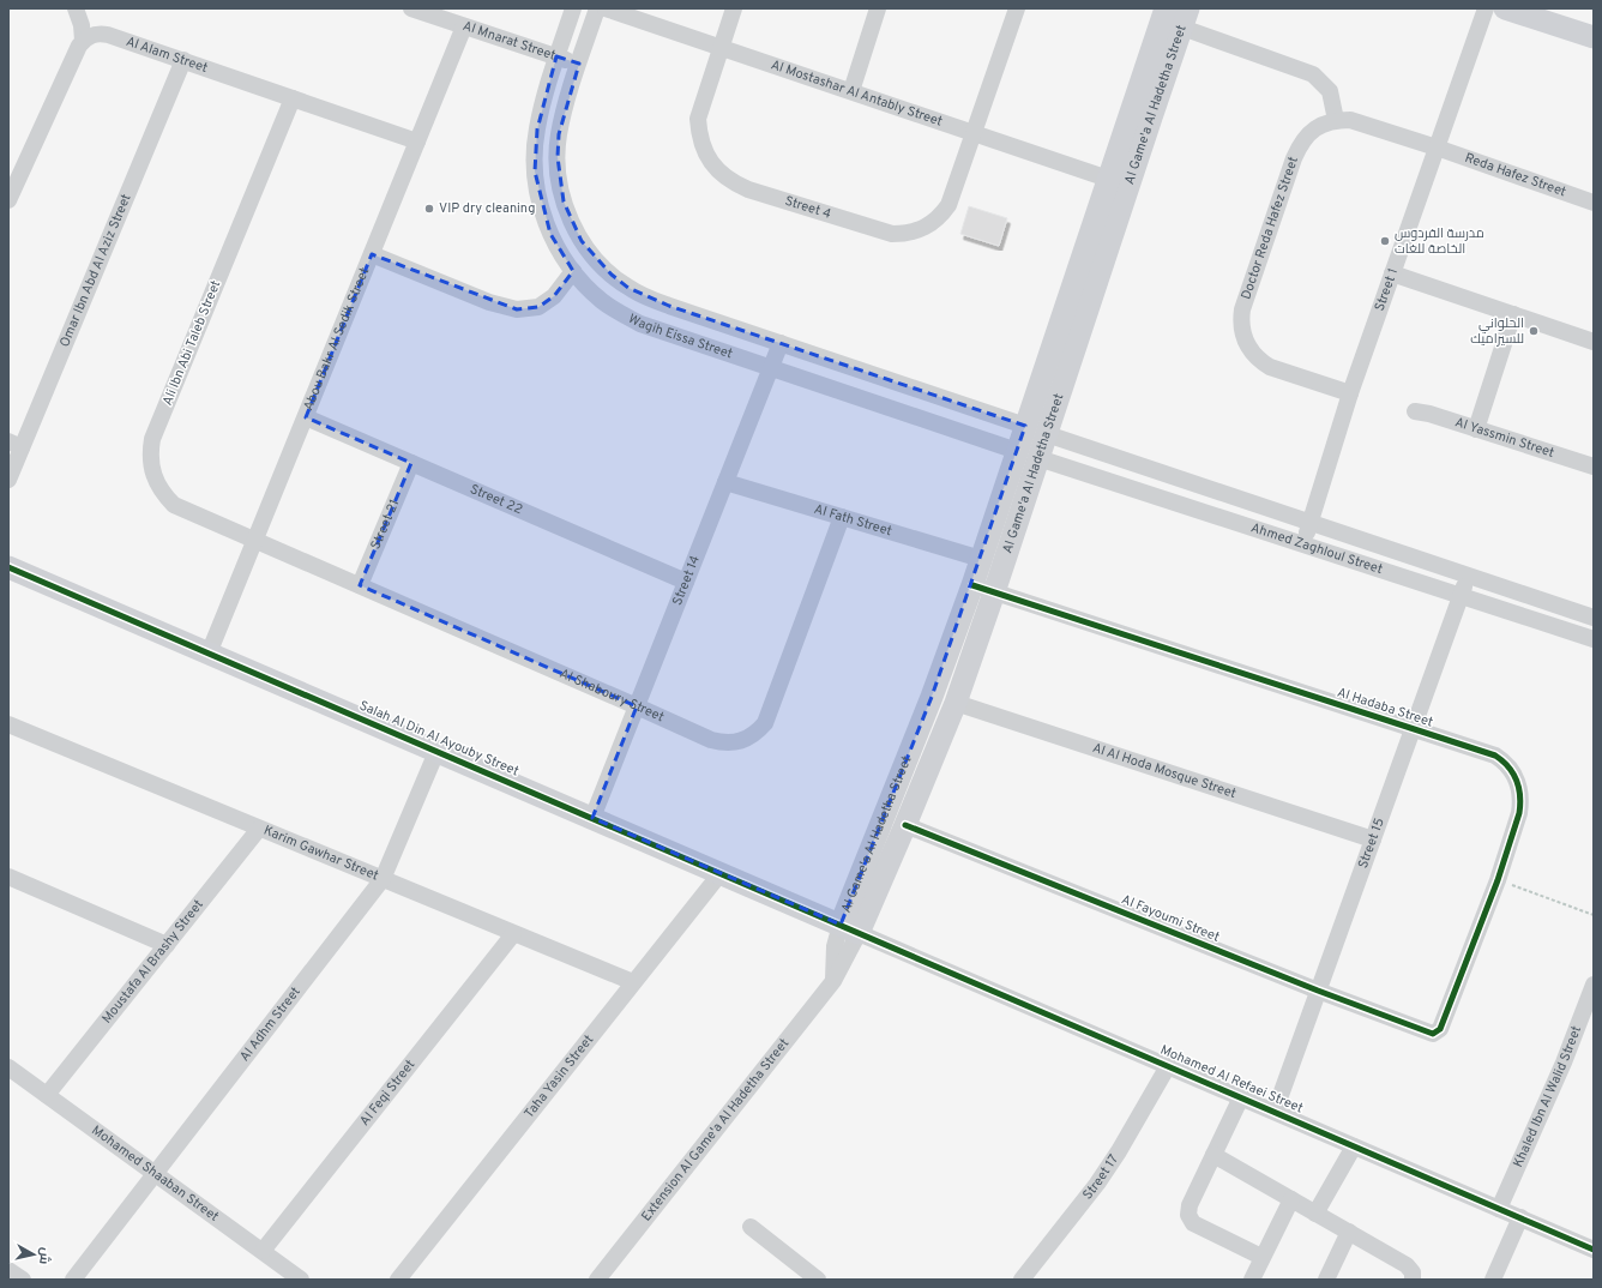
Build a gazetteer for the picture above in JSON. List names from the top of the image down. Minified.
{"streets":{"street":["Al Mnarat Street","Al Alam Street","Al Mostashar Al Antably Street","Al Game'a Al Hadetha Street","Reda Hafez Street","Street 4","Doctor Reda Hafez Street","Omar Ibn Abd Al Aziz Street","Street 1","Wagih Eissa Street","Abou Bakr Al Sedik Street","Ali Ibn Abi Taleb Street","Al Yassmin Street","Street 22","Al Fath Street","Street 21","Ahmed Zaghloul Street","Street 14","Al Shaboury Street","Al Hadaba Street","Salah Al Din Al Ayouby Street","Al Al Hoda Mosque Street","Street 15","Karim Gawhar Street","Al Fayoumi Street","Moustafa Al Brashy Street","Al Adhm Street","Taha Yasin Street","Mohamed Al Refaei Street","Al Feqi Street","Khaled Ibn Al Walid Street","Extension Al Game'a Al Hadetha Street","Mohamed Shaaban Street","Street 17"]},"crossings":[["Al Mnarat Street","Wagih Eissa Street"],["Al Mnarat Street","Abou Bakr Al Sedik Street"],["Al Alam Street","Omar Ibn Abd Al Aziz Street"],["Al Alam Street","Abou Bakr Al Sedik Street"],["Al Alam Street","Ali Ibn Abi Taleb Street"],["Al Mostashar Al Antably Street","Al Game'a Al Hadetha Street"],["Al Mostashar Al Antably Street","Street 4"],["Al Game'a Al Hadetha Street","Wagih Eissa Street"],["Al Game'a Al Hadetha Street","Al Fath Street"],["Al Game'a Al Hadetha Street","Ahmed Zaghloul Street"],["Al Game'a Al Hadetha Street","Al Hadaba Street"],["Al Game'a Al Hadetha Street","Salah Al Din Al Ayouby Street"],["Al Game'a Al Hadetha Street","Al Al Hoda Mosque Street"],["Al Game'a Al Hadetha Street","Al Fayoumi Street"],["Al Game'a Al Hadetha Street","Mohamed Al Refaei Street"],["Al Game'a Al Hadetha Street","Extension Al Game'a Al Hadetha Street"],["Reda Hafez Street","Street 1"],["Doctor Reda Hafez Street","Street 1"],["Street 1","Ahmed Zaghloul Street"],["Wagih Eissa Street","Street 14"],["Abou Bakr Al Sedik Street","Ali Ibn Abi Taleb Street"],["Abou Bakr Al Sedik Street","Street 22"],["Abou Bakr Al Sedik Street","Al Shaboury Street"],["Abou Bakr Al Sedik Street","Salah Al Din Al Ayouby Street"],["Ali Ibn Abi Taleb Street","Al Shaboury Street"],["Street 22","Street 21"],["Street 22","Street 14"],["Al Fath Street","Street 14"],["Al Fath Street","Al Shaboury Street"],["Street 21","Al Shaboury Street"],["Ahmed Zaghloul Street","Street 15"],["Street 14","Al Shaboury Street"],["Street 14","Salah Al Din Al Ayouby Street"],["Al Hadaba Street","Street 15"],["Al Hadaba Street","Al Fayoumi Street"],["Salah Al Din Al Ayouby Street","Al Adhm Street"],["Salah Al Din Al Ayouby Street","Taha Yasin Street"],["Salah Al Din Al Ayouby Street","Mohamed Al Refaei Street"],["Salah Al Din Al Ayouby Street","Extension Al Game'a Al Hadetha Street"],["Al Al Hoda Mosque Street","Street 15"],["Street 15","Al Fayoumi Street"],["Street 15","Mohamed Al Refaei Street"],["Karim Gawhar Street","Moustafa Al Brashy Street"],["Karim Gawhar Street","Al Adhm Street"],["Karim Gawhar Street","Taha Yasin Street"],["Karim Gawhar Street","Al Feqi Street"],["Moustafa Al Brashy Street","Mohamed Shaaban Street"],["Al Adhm Street","Mohamed Shaaban Street"],["Mohamed Al Refaei Street","Khaled Ibn Al Walid Street"],["Mohamed Al Refaei Street","Extension Al Game'a Al Hadetha Street"],["Mohamed Al Refaei Street","Street 17"],["Al Feqi Street","Mohamed Shaaban Street"]],"places":["VIP dry cleaning","مدرسة الفردوس الخاصة للغات","الحلواني للسيراميك"],"north":"right"}
